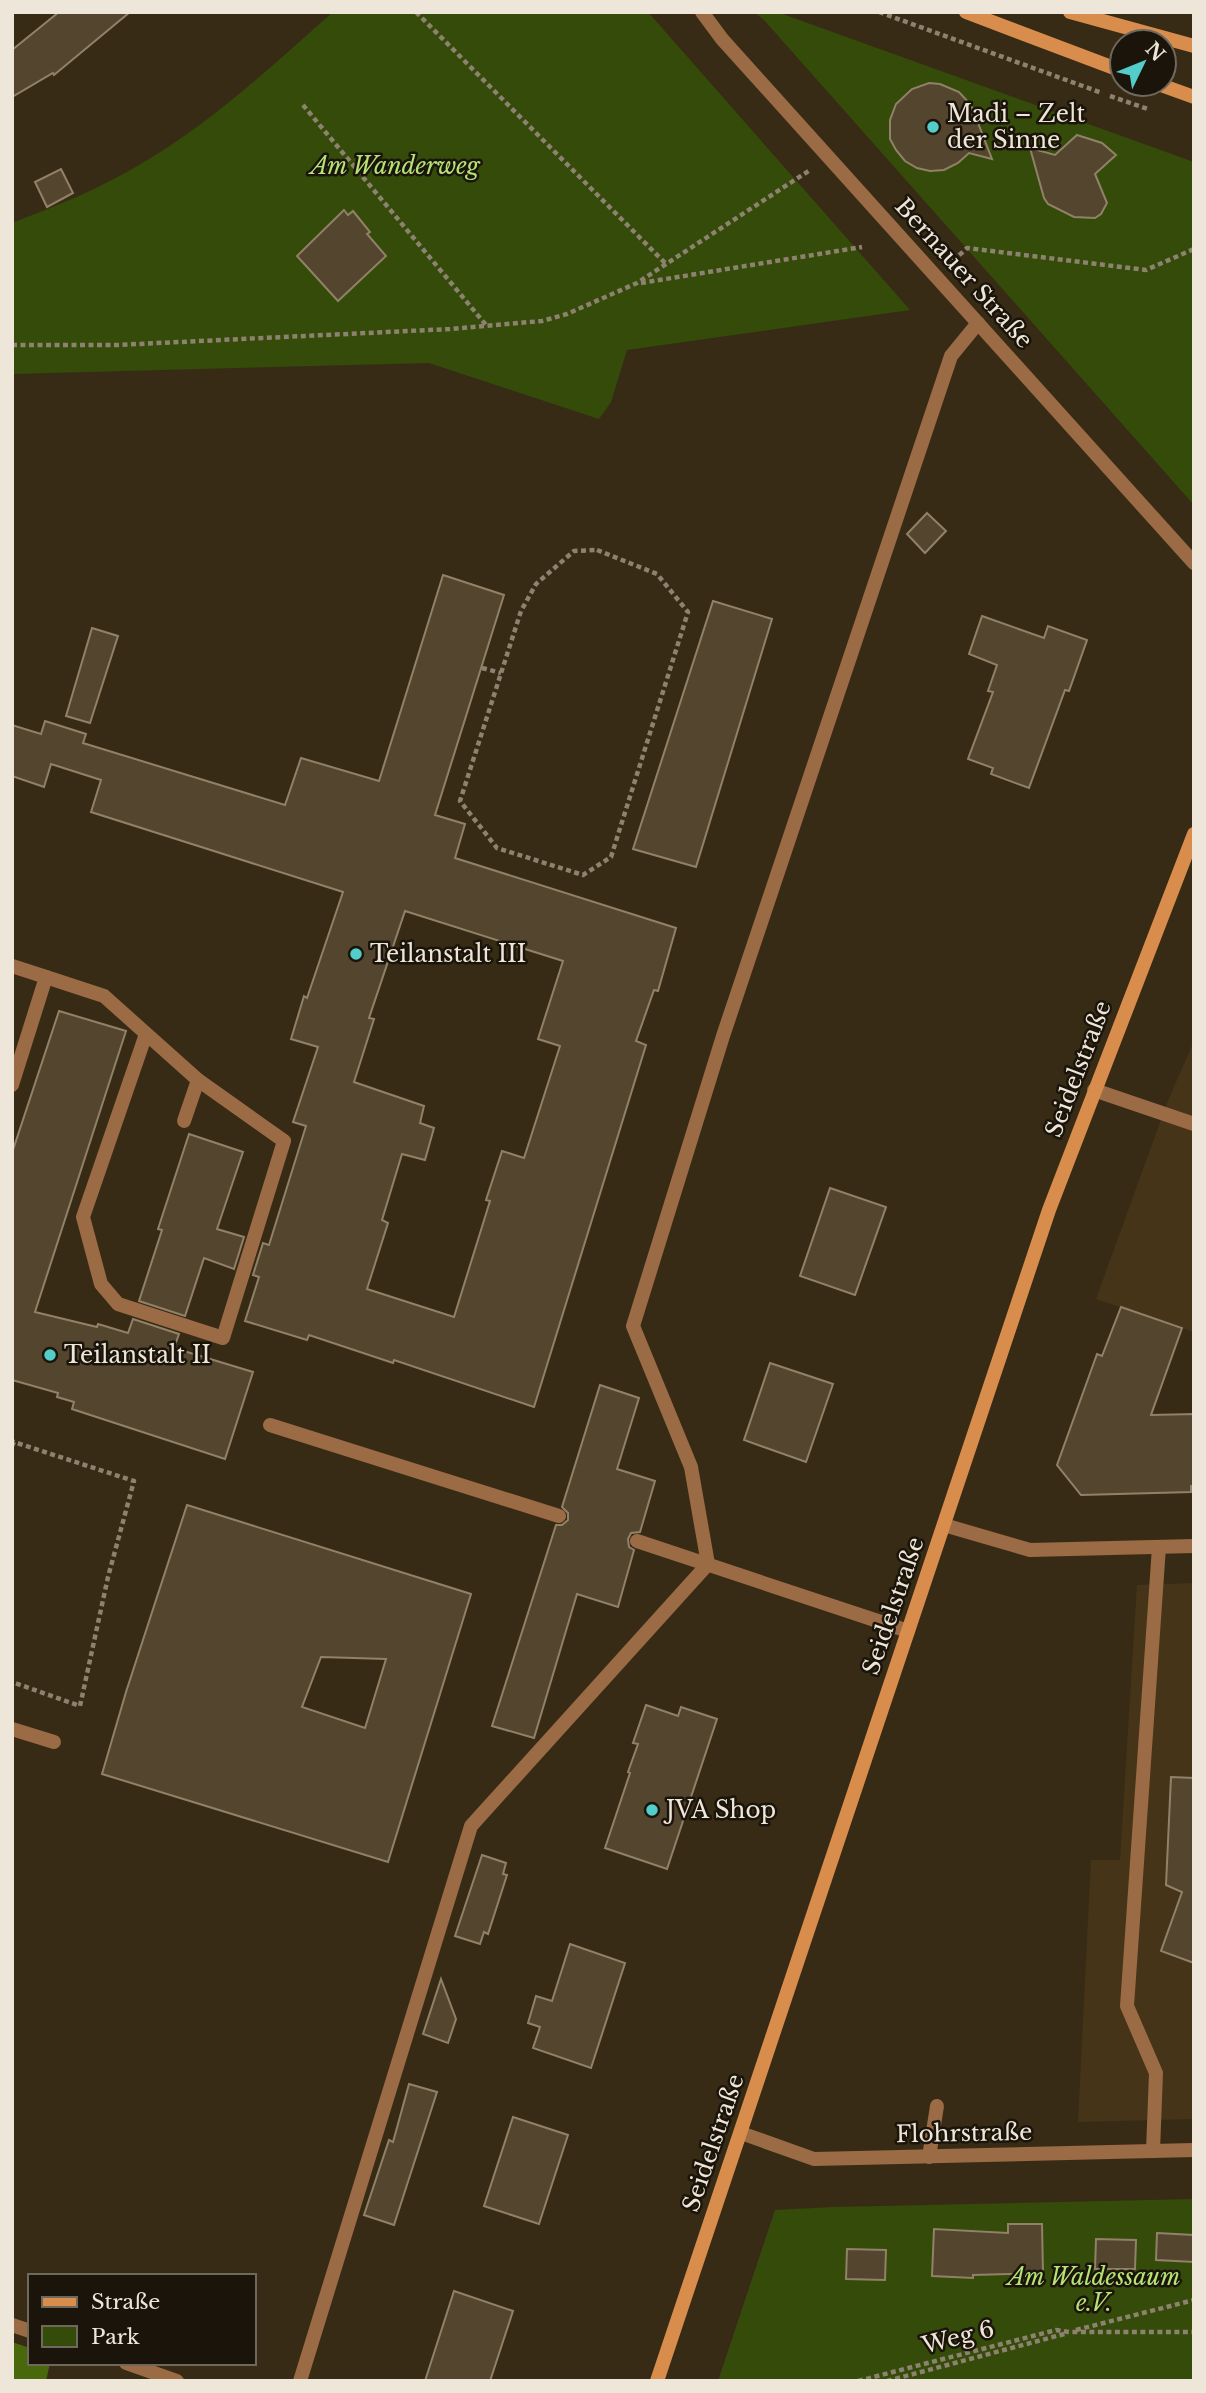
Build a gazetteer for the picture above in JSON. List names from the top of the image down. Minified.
{"streets":{"main road":["Seidelstraße"],"street":["Bernauer Straße","Flohrstraße"],"path":["Weg 6"]},"crossings":[["Seidelstraße","Flohrstraße"]],"parks":["Am Wanderweg","Am Waldessaum e.V."],"places":["Madi – Zelt der Sinne","Teilanstalt III","Teilanstalt II","JVA Shop"],"legend":["Straße","Park"],"north":"top right"}
